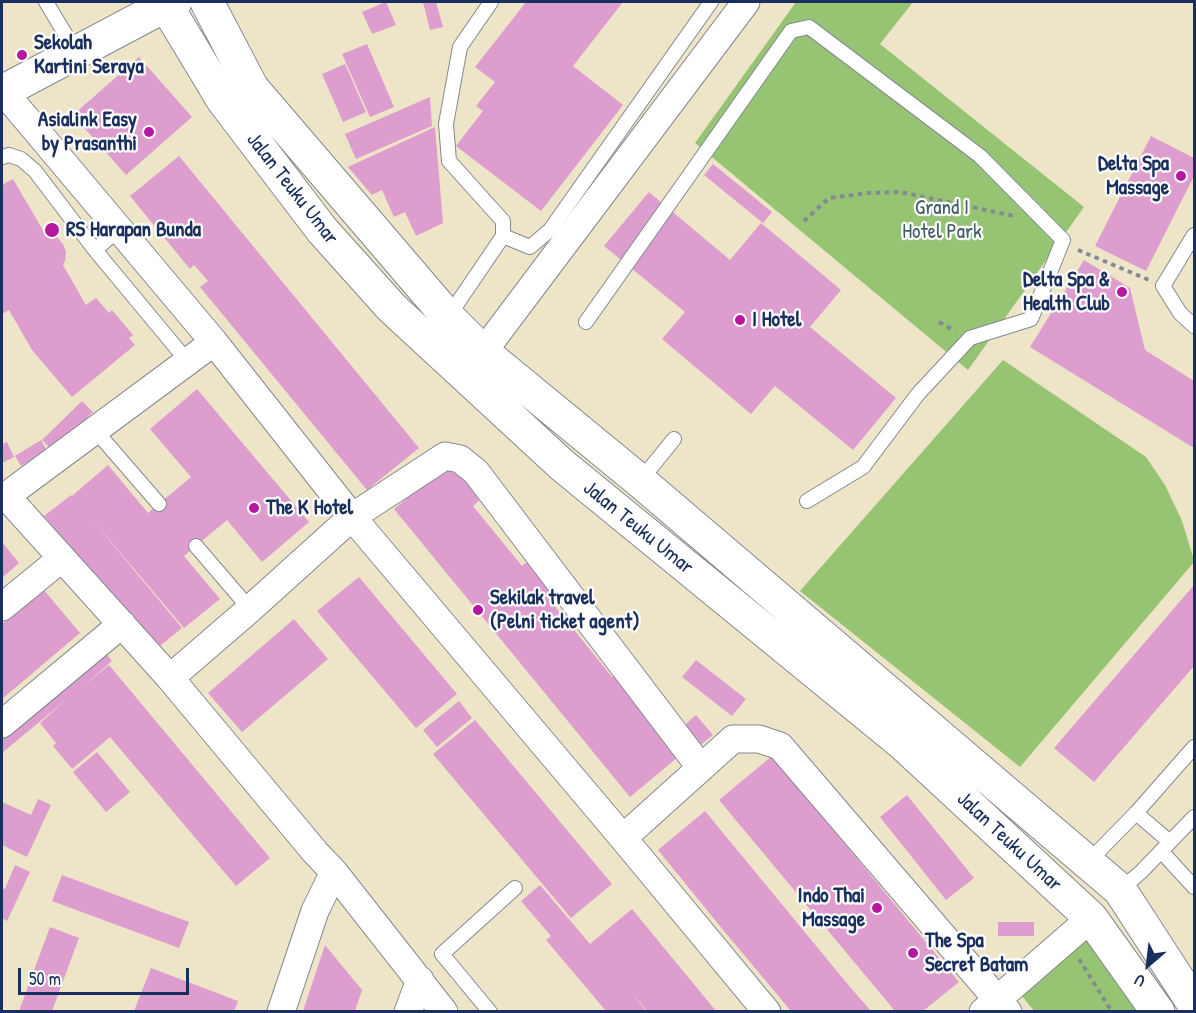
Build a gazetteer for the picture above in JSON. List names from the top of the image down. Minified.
{"streets":{"main road":["Jalan Teuku Umar"]},"parks":["Grand I Hotel Park"],"places":["Sekolah Kartini Seraya","Asialink Easy by Prasanthi","Delta Spa Massage","RS Harapan Bunda","Delta Spa & Health Club","I Hotel","The K Hotel","Sekilak travel (Pelni ticket agent)","Indo Thai Massage","The Spa Secret Batam"],"scale_bar":"50 m","north":"bottom left"}
